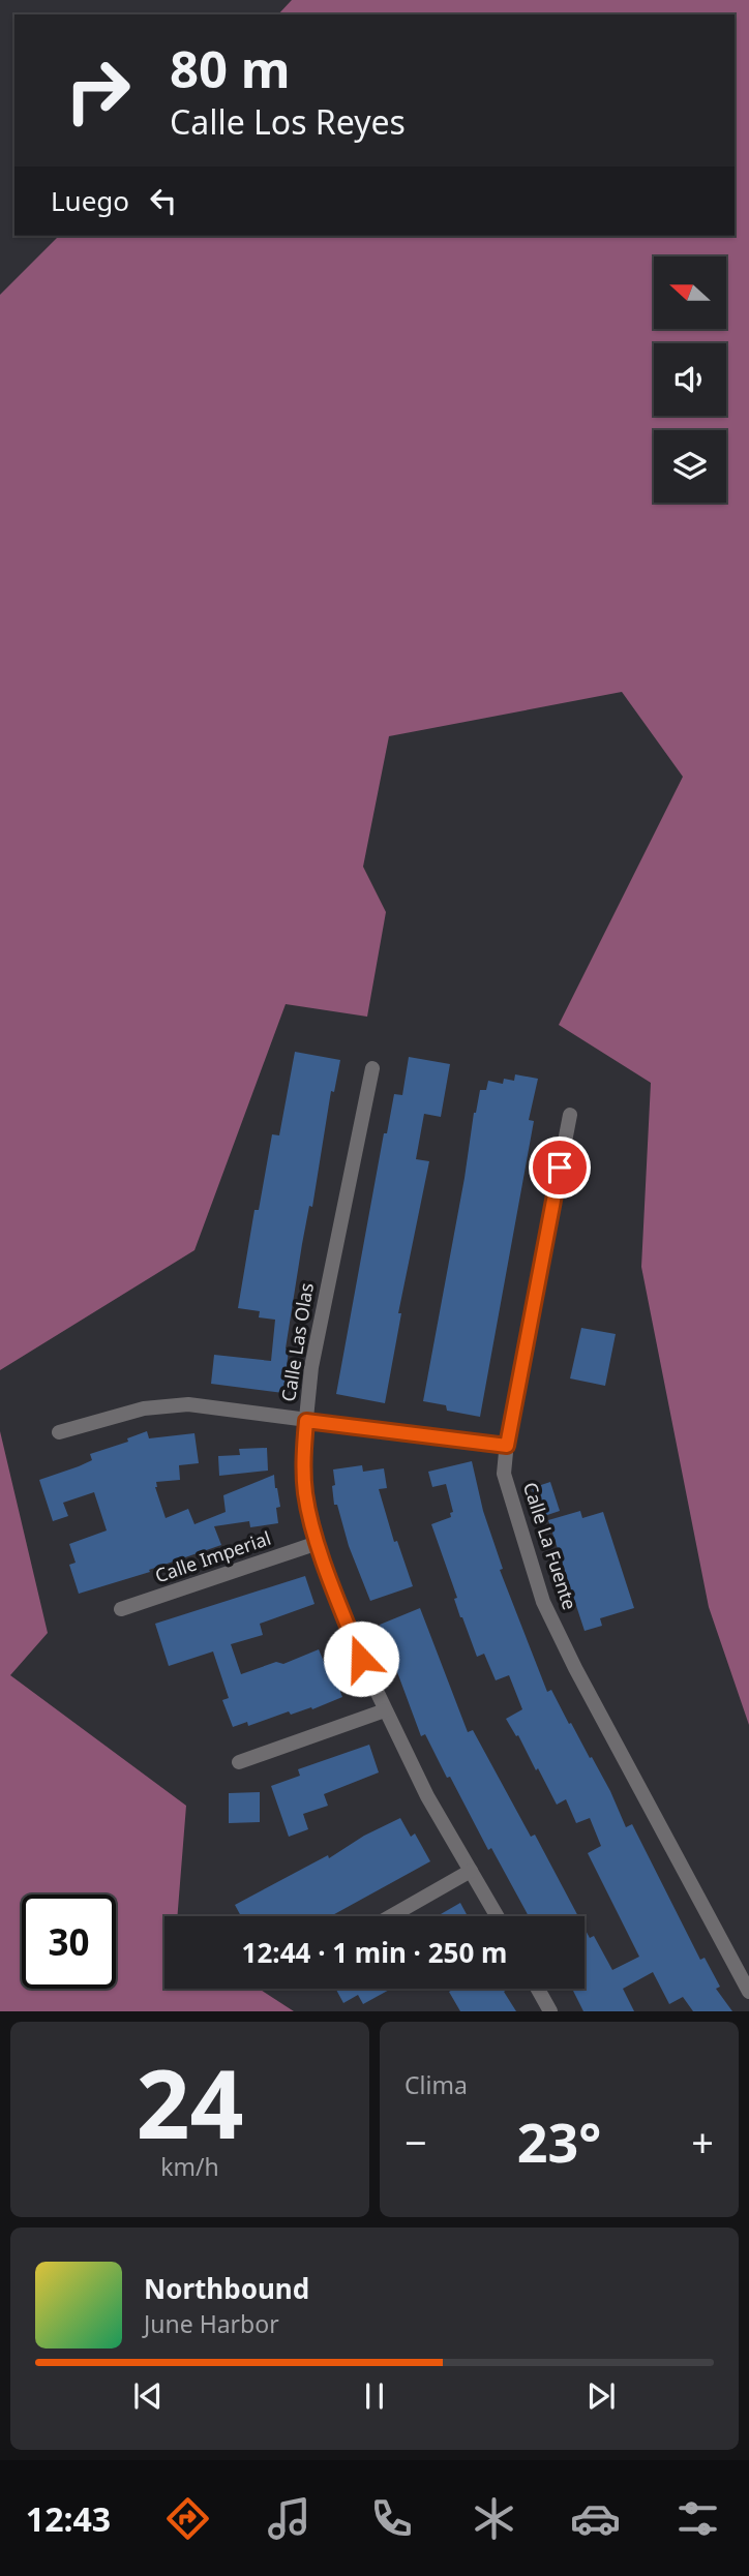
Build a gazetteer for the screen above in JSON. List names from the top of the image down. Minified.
{"streets":{"street":["Calle Las Olas","Calle La Fuente","Calle Imperial"]},"crossings":[["Calle Las Olas","Calle Imperial"]],"north":"left","page":{"turn":["80 m","Calle Los Reyes"],"then":"Luego","limit":"30","trip":"12:44 · 1 min · 250 m","tile":[["24","km/h"],"Clima"],"heat":["−","23°","+"],"song":["Northbound","June Harbor"],"tabs":"12:43"}}
